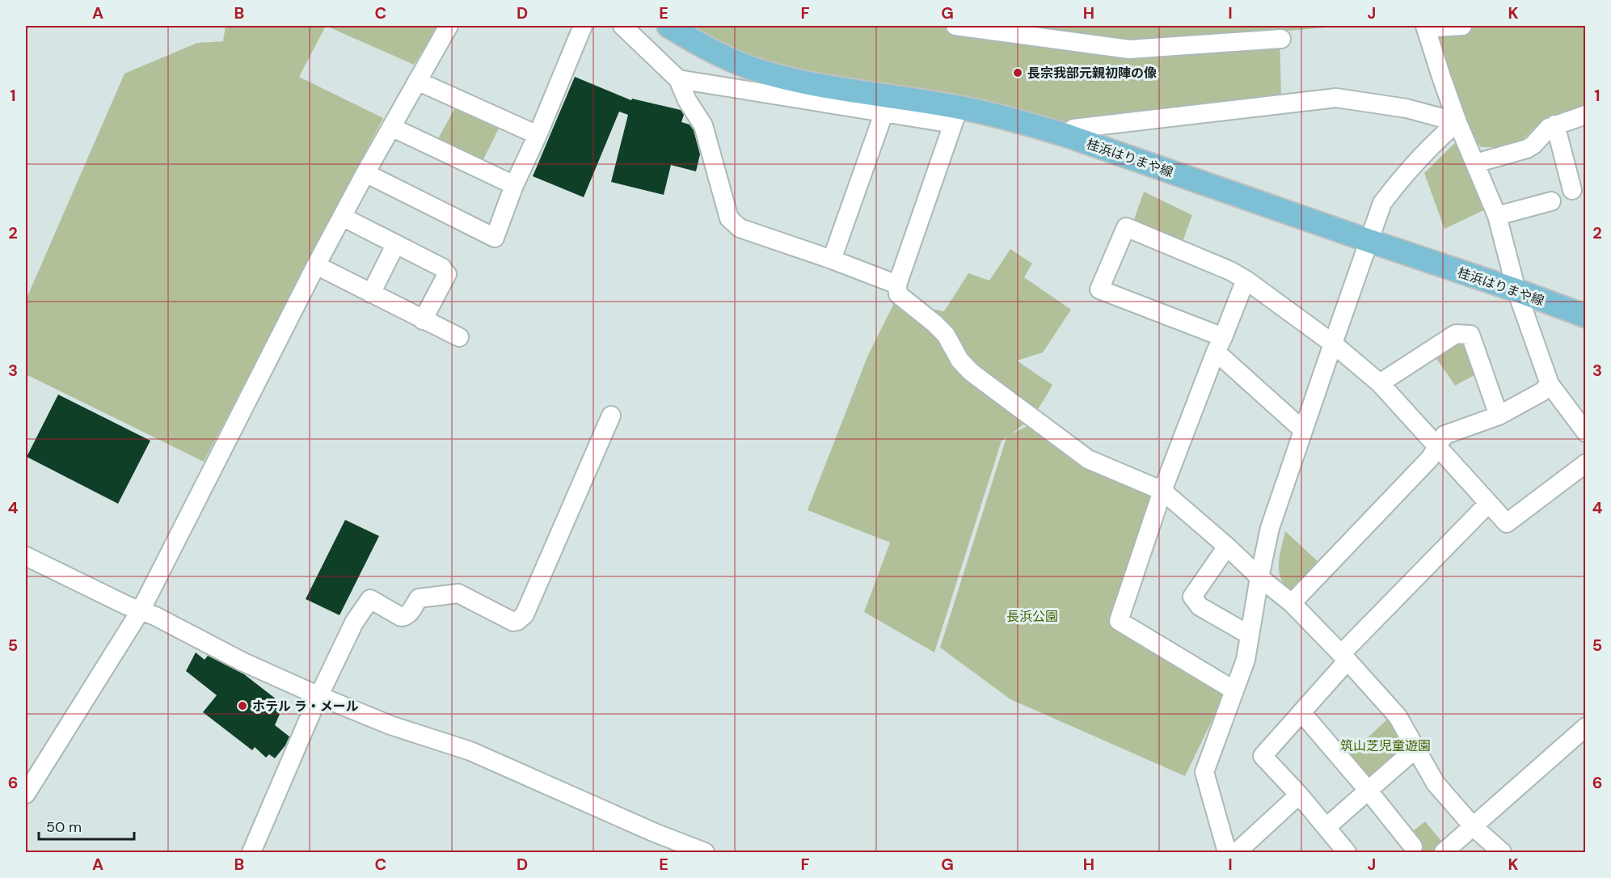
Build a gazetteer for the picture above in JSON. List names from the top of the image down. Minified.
{"streets":{"main road":["桂浜はりまや線"]},"parks":["長浜公園","筑山芝児童遊園"],"places":["長宗我部元親初陣の像","ホテル ラ・メール"],"scale_bar":"50 m","grid":{"columns":["A","B","C","D","E","F","G","H","I","J","K"],"rows":["1","2","3","4","5","6"]}}
